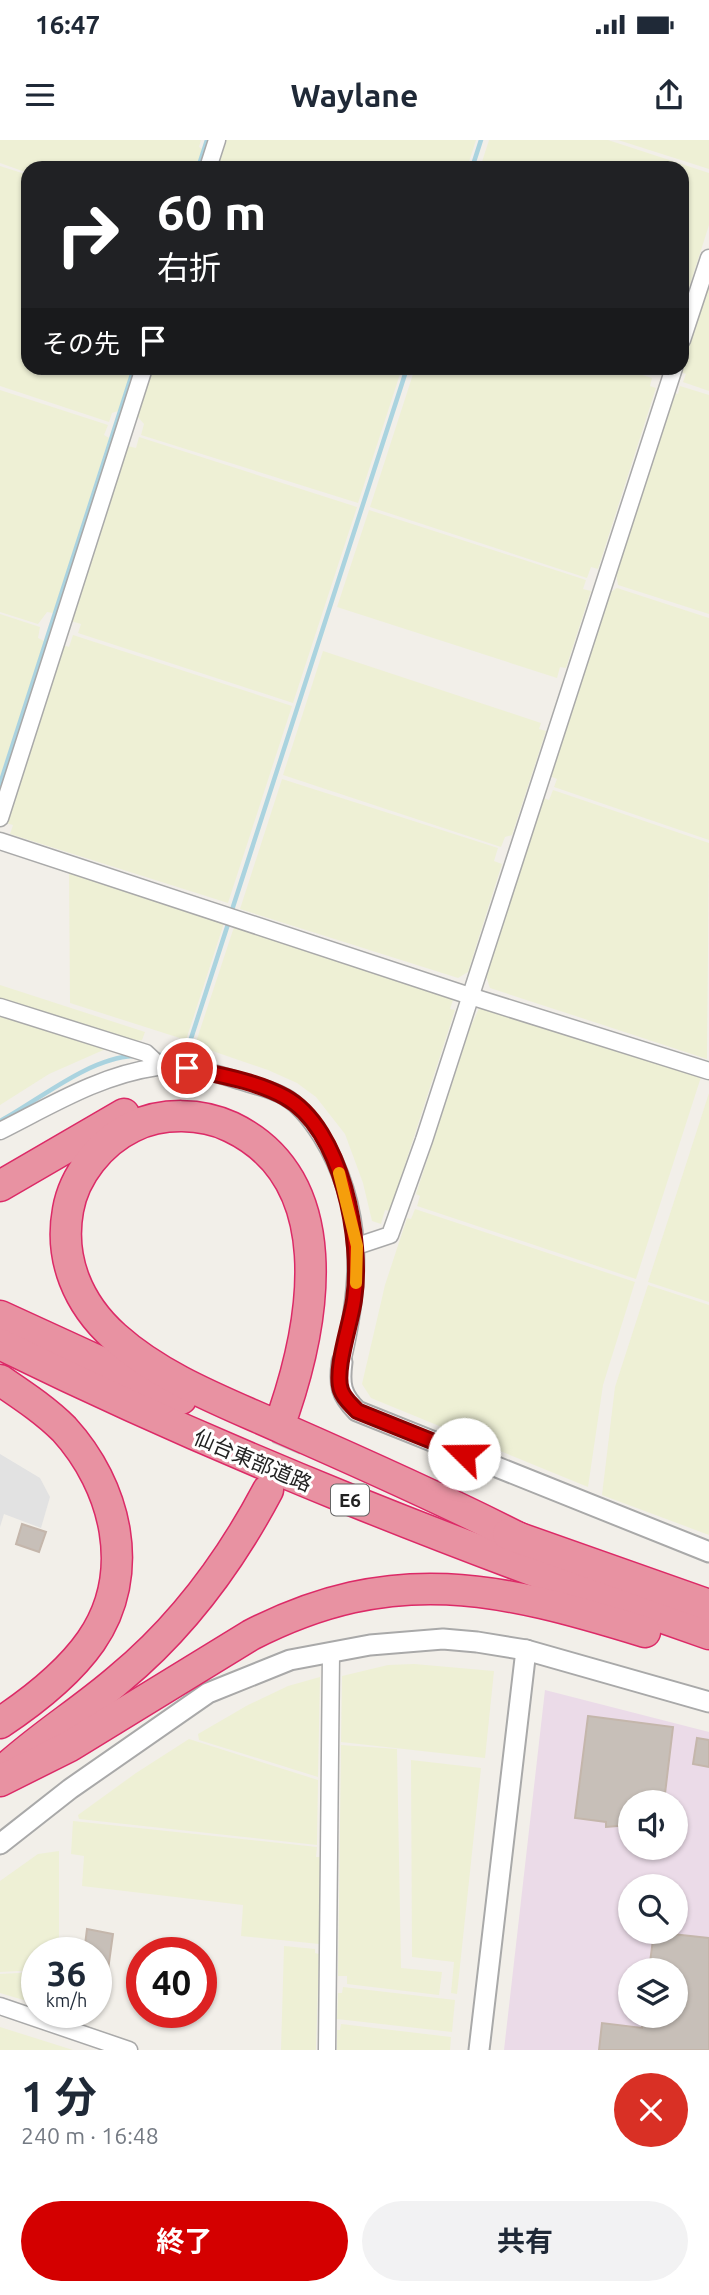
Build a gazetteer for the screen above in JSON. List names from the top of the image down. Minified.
{"streets":{"highway":["仙台東部道路","E6"]},"page":{"status":"16:47","header":"Waylane","turn":["60 m","右折"],"then":"その先","speed":"36 km/h","limit":"40","heading":["1 分","240 m · 16:48"],"buttons":["終了","共有"]}}
